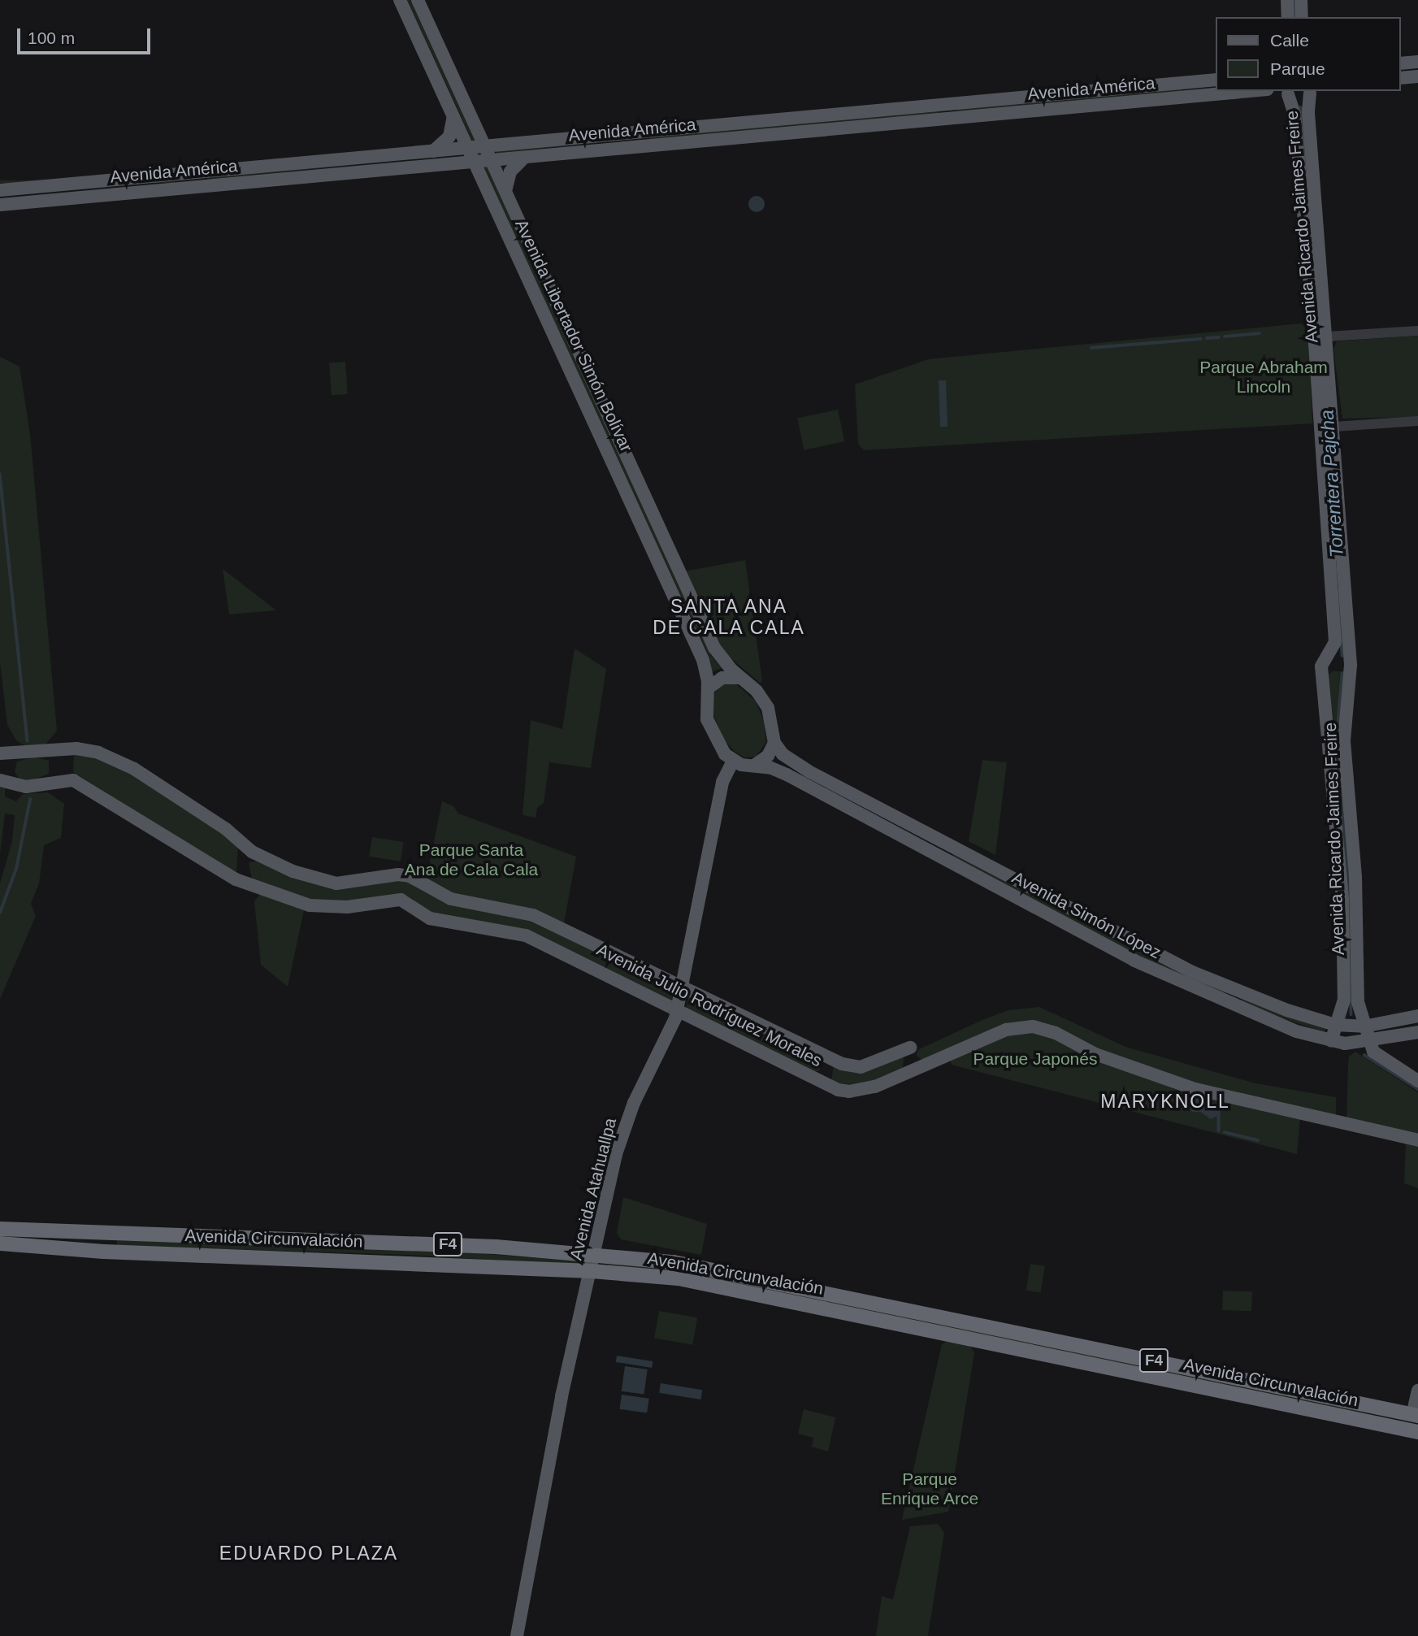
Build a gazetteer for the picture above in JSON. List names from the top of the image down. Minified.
{"streets":{"highway":["Avenida Circunvalación","F4"],"main road":["Avenida América","Avenida Ricardo Jaimes Freire","Avenida Libertador Simón Bolívar","Avenida Simón López","Avenida Julio Rodríguez Morales","Avenida Atahuallpa"]},"crossings":[["Avenida América","Avenida Libertador Simón Bolívar"],["Avenida Ricardo Jaimes Freire","Avenida Simón López"],["Avenida Libertador Simón Bolívar","Avenida Simón López"],["Avenida Libertador Simón Bolívar","Avenida Atahuallpa"],["Avenida Simón López","Avenida Atahuallpa"],["Avenida Julio Rodríguez Morales","Avenida Atahuallpa"],["Avenida Atahuallpa","Avenida Circunvalación"]],"districts":["SANTA ANA DE CALA CALA","MARYKNOLL","EDUARDO PLAZA"],"water":["Torrentera Pajcha"],"parks":["Parque Abraham Lincoln","Parque Santa Ana de Cala Cala","Parque Japonés","Parque Enrique Arce"],"legend":["Calle","Parque"],"scale_bar":"100 m"}
